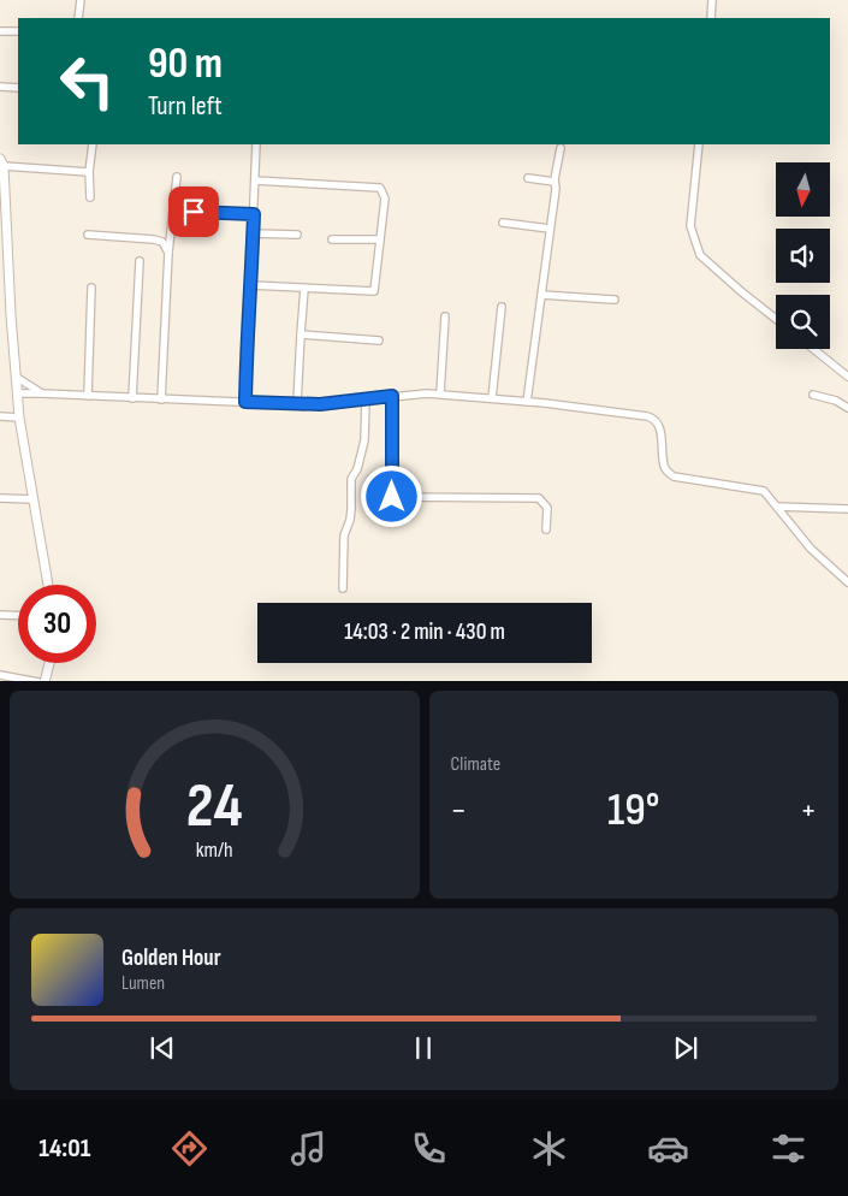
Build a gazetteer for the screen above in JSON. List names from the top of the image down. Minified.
{"north":"bottom","page":{"turn":["90 m","Turn left"],"limit":"30","trip":"14:03 · 2 min · 430 m","tile":"Climate","heat":["−","19°","+"],"song":["Golden Hour","Lumen"],"tabs":"14:01","gauge":["24","km/h"]}}
